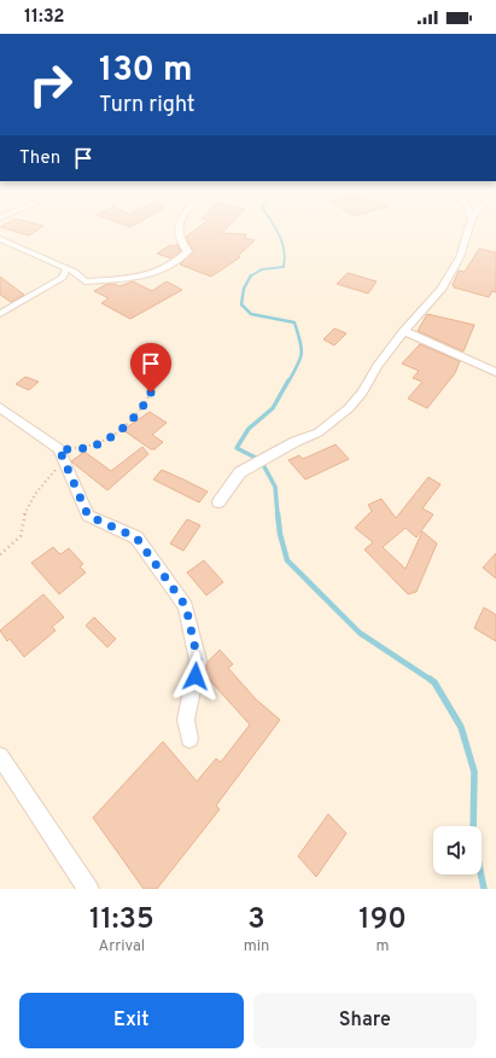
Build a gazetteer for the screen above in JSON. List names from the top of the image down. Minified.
{"page":{"status":"11:32","turn":["130 m","Turn right"],"then":"Then","eta":["11:35","Arrival","3","min","190","m"],"buttons":["Exit","Share"]}}
